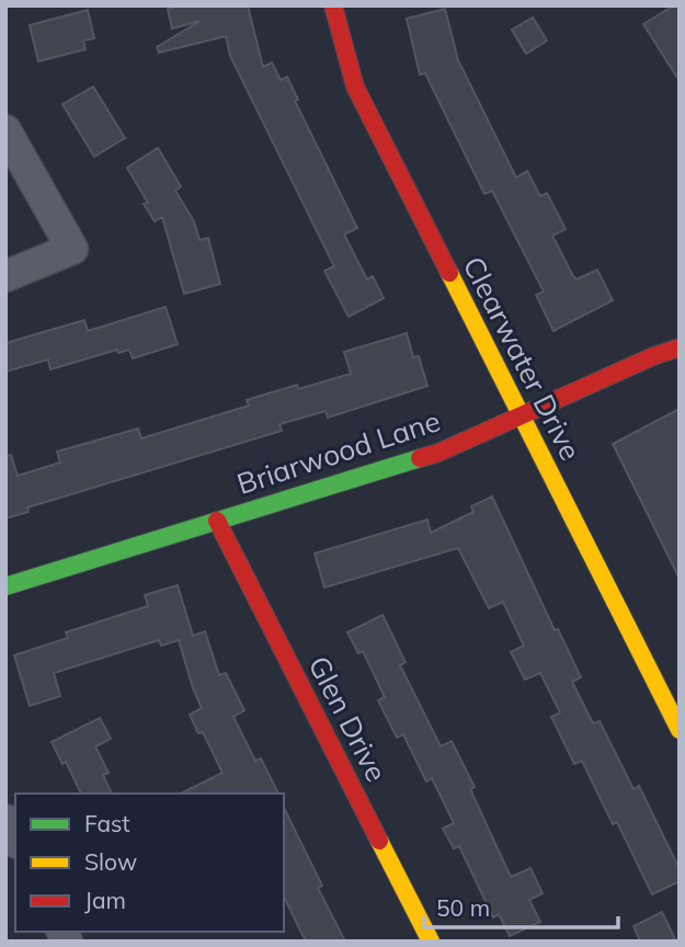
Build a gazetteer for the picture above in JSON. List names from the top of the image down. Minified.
{"streets":{"street":["Clearwater Drive","Briarwood Lane","Glen Drive"]},"crossings":[["Clearwater Drive","Briarwood Lane"],["Briarwood Lane","Glen Drive"]],"legend":["Fast","Slow","Jam"],"scale_bar":"50 m"}
